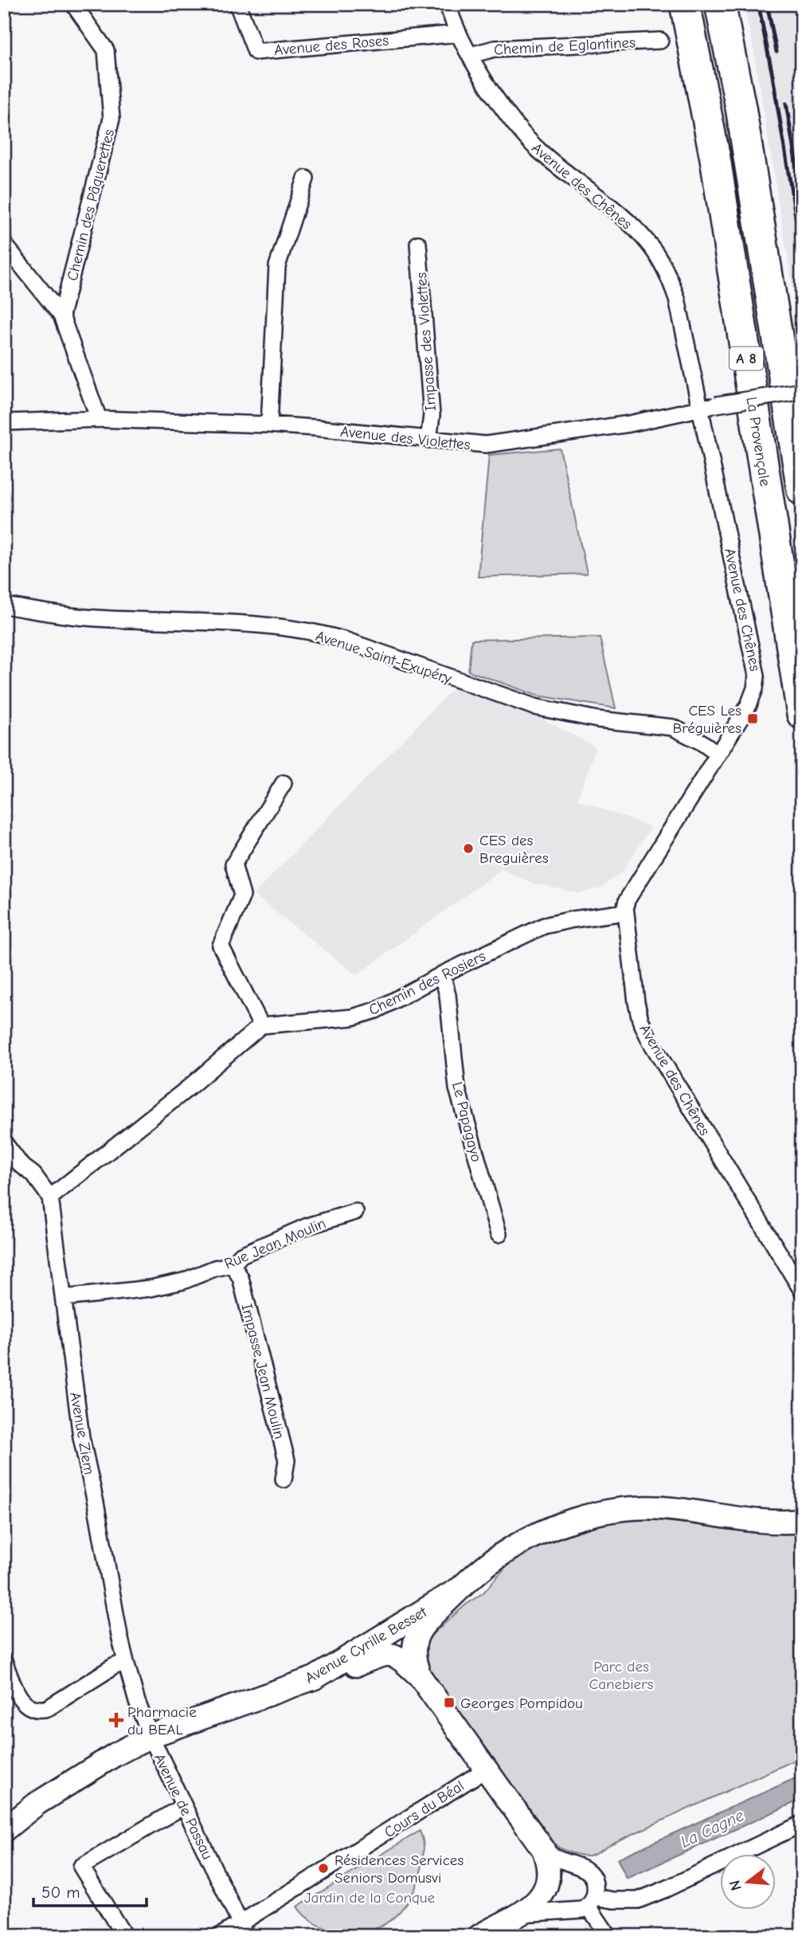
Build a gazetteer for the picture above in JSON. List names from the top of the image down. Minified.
{"streets":{"highway":["A 8","La Provençale"],"main road":["Avenue Cyrille Besset"],"street":["Avenue des Roses","Chemin de Eglantines","Avenue des Chênes","Chemin des Pâquerettes","Impasse des Violettes","Avenue des Violettes","Avenue Saint-Exupéry","Chemin des Rosiers","Le Papagayo","Rue Jean Moulin","Impasse Jean Moulin","Avenue Ziem","Avenue de Passau","Cours du Béal"]},"crossings":[["Avenue des Roses","Avenue des Chênes"],["Chemin de Eglantines","Avenue des Chênes"],["Avenue des Chênes","Avenue des Violettes"],["Avenue des Chênes","Avenue Saint-Exupéry"],["Avenue des Chênes","Chemin des Rosiers"],["Impasse des Violettes","Avenue des Violettes"],["Chemin des Rosiers","Le Papagayo"],["Rue Jean Moulin","Impasse Jean Moulin"],["Rue Jean Moulin","Avenue Ziem"],["Avenue Ziem","Avenue Cyrille Besset"],["Avenue Ziem","Avenue de Passau"],["Avenue Cyrille Besset","Avenue de Passau"],["Avenue de Passau","Cours du Béal"]],"water":["La Cagne"],"parks":["Parc des Canebiers","Jardin de la Conque"],"places":{"transit":["CES Les Bréguières","Georges Pompidou"],"other":["CES des Breguières","Résidences Services Seniors Domusvi"],"health":["Pharmacie du BEAL"]},"scale_bar":"50 m","north":"left"}
